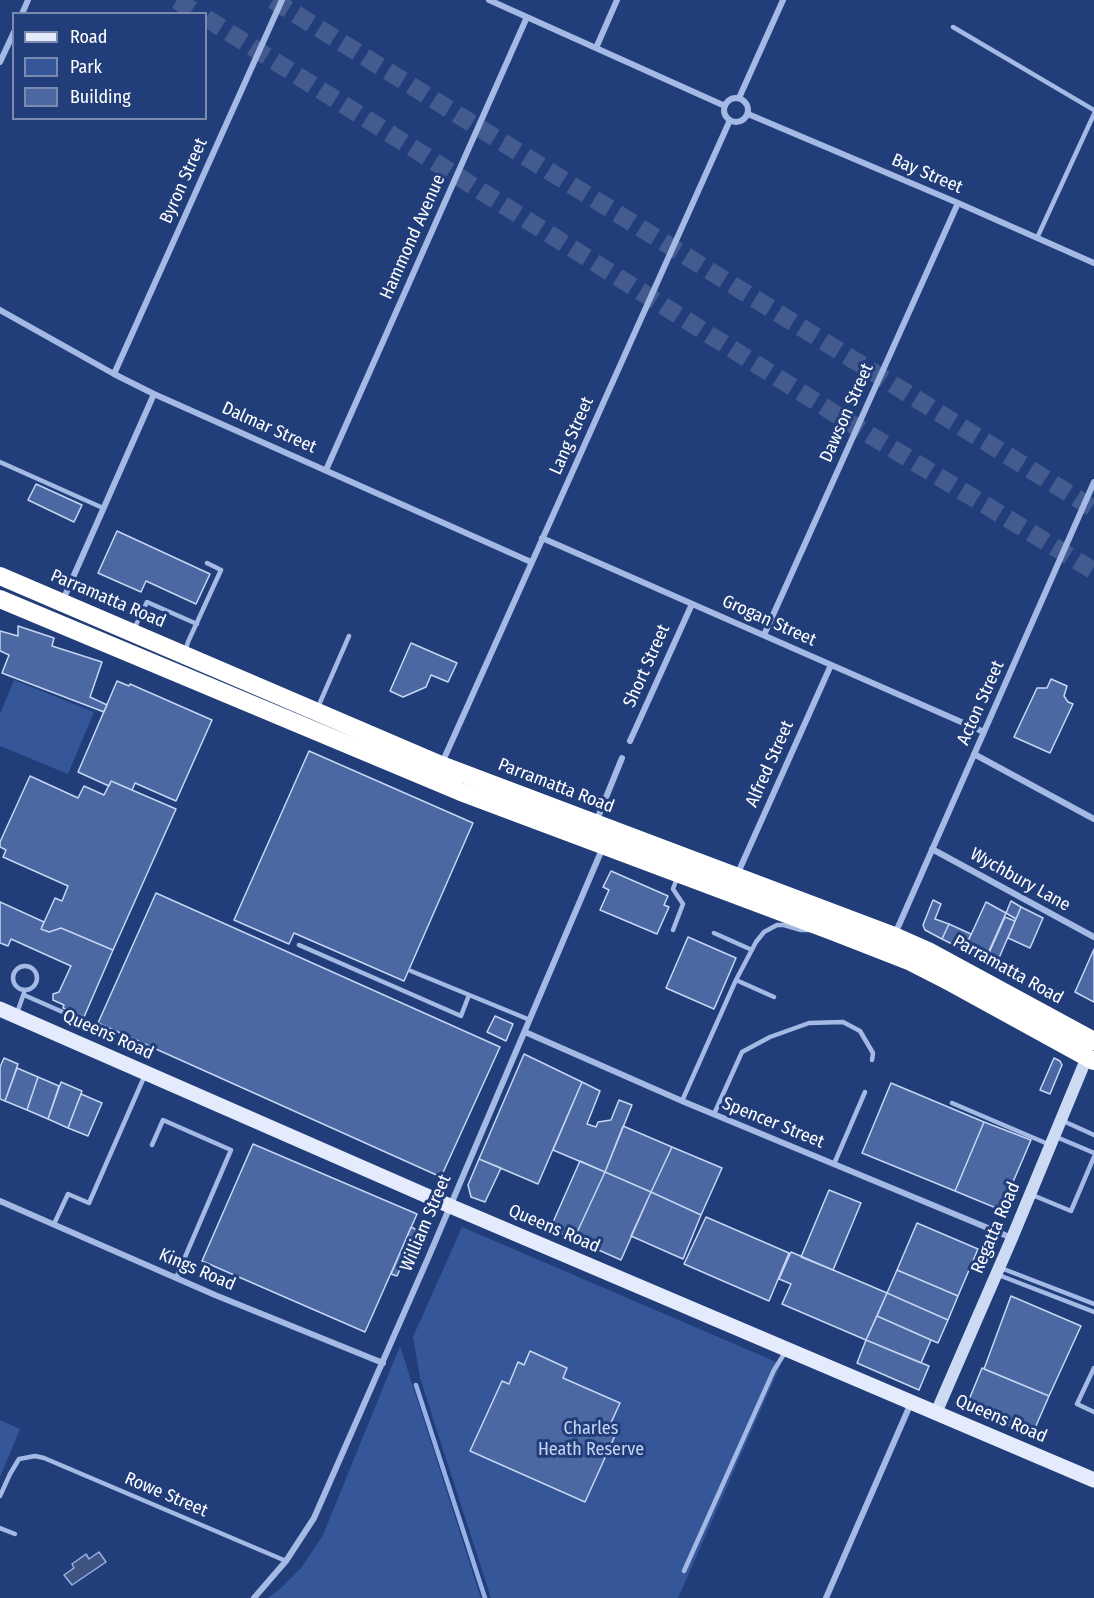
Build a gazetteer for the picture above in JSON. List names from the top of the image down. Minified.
{"streets":{"highway":["Parramatta Road"],"main road":["Queens Road"],"street":["Bay Street","Byron Street","Hammond Avenue","Dawson Street","Dalmar Street","Lang Street","Grogan Street","Short Street","Acton Street","Alfred Street","Wychbury Lane","Spencer Street","William Street","Regatta Road","Kings Road"],"lane":["Rowe Street"]},"crossings":[["Bay Street","Dawson Street"],["Bay Street","Lang Street"],["Byron Street","Dalmar Street"],["Hammond Avenue","Dalmar Street"],["Dawson Street","Grogan Street"],["Dalmar Street","Lang Street"],["Lang Street","Parramatta Road"],["Lang Street","Grogan Street"],["Parramatta Road","Acton Street"],["Parramatta Road","Alfred Street"],["Parramatta Road","Regatta Road"],["Grogan Street","Short Street"],["Grogan Street","Acton Street"],["Grogan Street","Alfred Street"],["Acton Street","Wychbury Lane"],["Queens Road","William Street"],["Queens Road","Regatta Road"],["Spencer Street","William Street"],["Spencer Street","Regatta Road"],["William Street","Kings Road"],["William Street","Rowe Street"]],"parks":["Charles Heath Reserve"],"legend":["Road","Park","Building"]}
